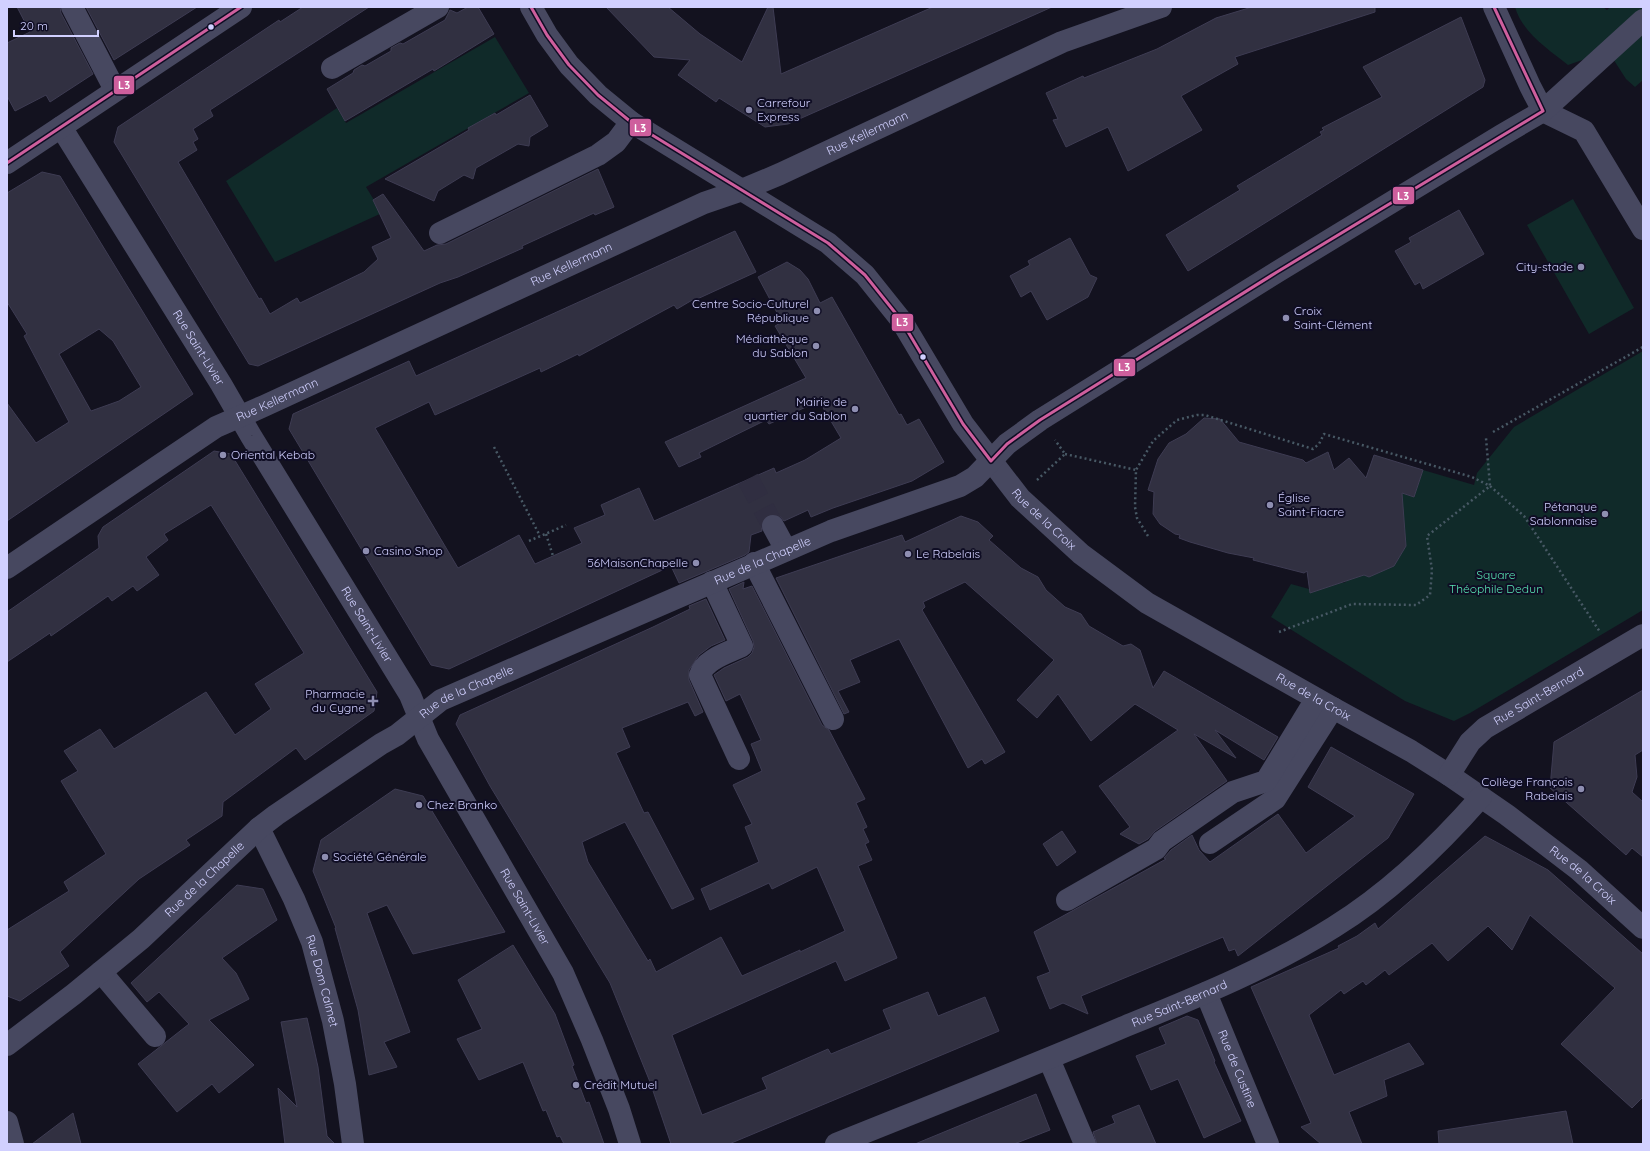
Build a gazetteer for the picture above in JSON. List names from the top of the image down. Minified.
{"streets":{"street":["Rue Kellermann","Rue Saint-Livier","Rue de la Croix","Rue de la Chapelle","Rue Saint-Bernard","Rue Dom Calmet","Rue de Custine"]},"crossings":[["Rue Kellermann","Rue Saint-Livier"],["Rue Kellermann","Rue de la Croix"],["Rue Saint-Livier","Rue de la Chapelle"],["Rue de la Croix","Rue de la Chapelle"],["Rue de la Croix","Rue Saint-Bernard"],["Rue de la Chapelle","Rue Dom Calmet"],["Rue Saint-Bernard","Rue de Custine"]],"parks":["Square Théophile Dedun"],"places":{"other":["Carrefour Express","City-stade","Centre Socio-Culturel République","Croix Saint-Clément","Médiathèque du Sablon","Mairie de quartier du Sablon","Oriental Kebab","Église Saint-Fiacre","Pétanque Sablonnaise","Casino Shop","Le Rabelais","56MaisonChapelle","Collège François Rabelais","Chez Branko","Société Générale","Crédit Mutuel"],"health":["Pharmacie du Cygne"]},"lines":["transit line L3"],"scale_bar":"20 m"}
